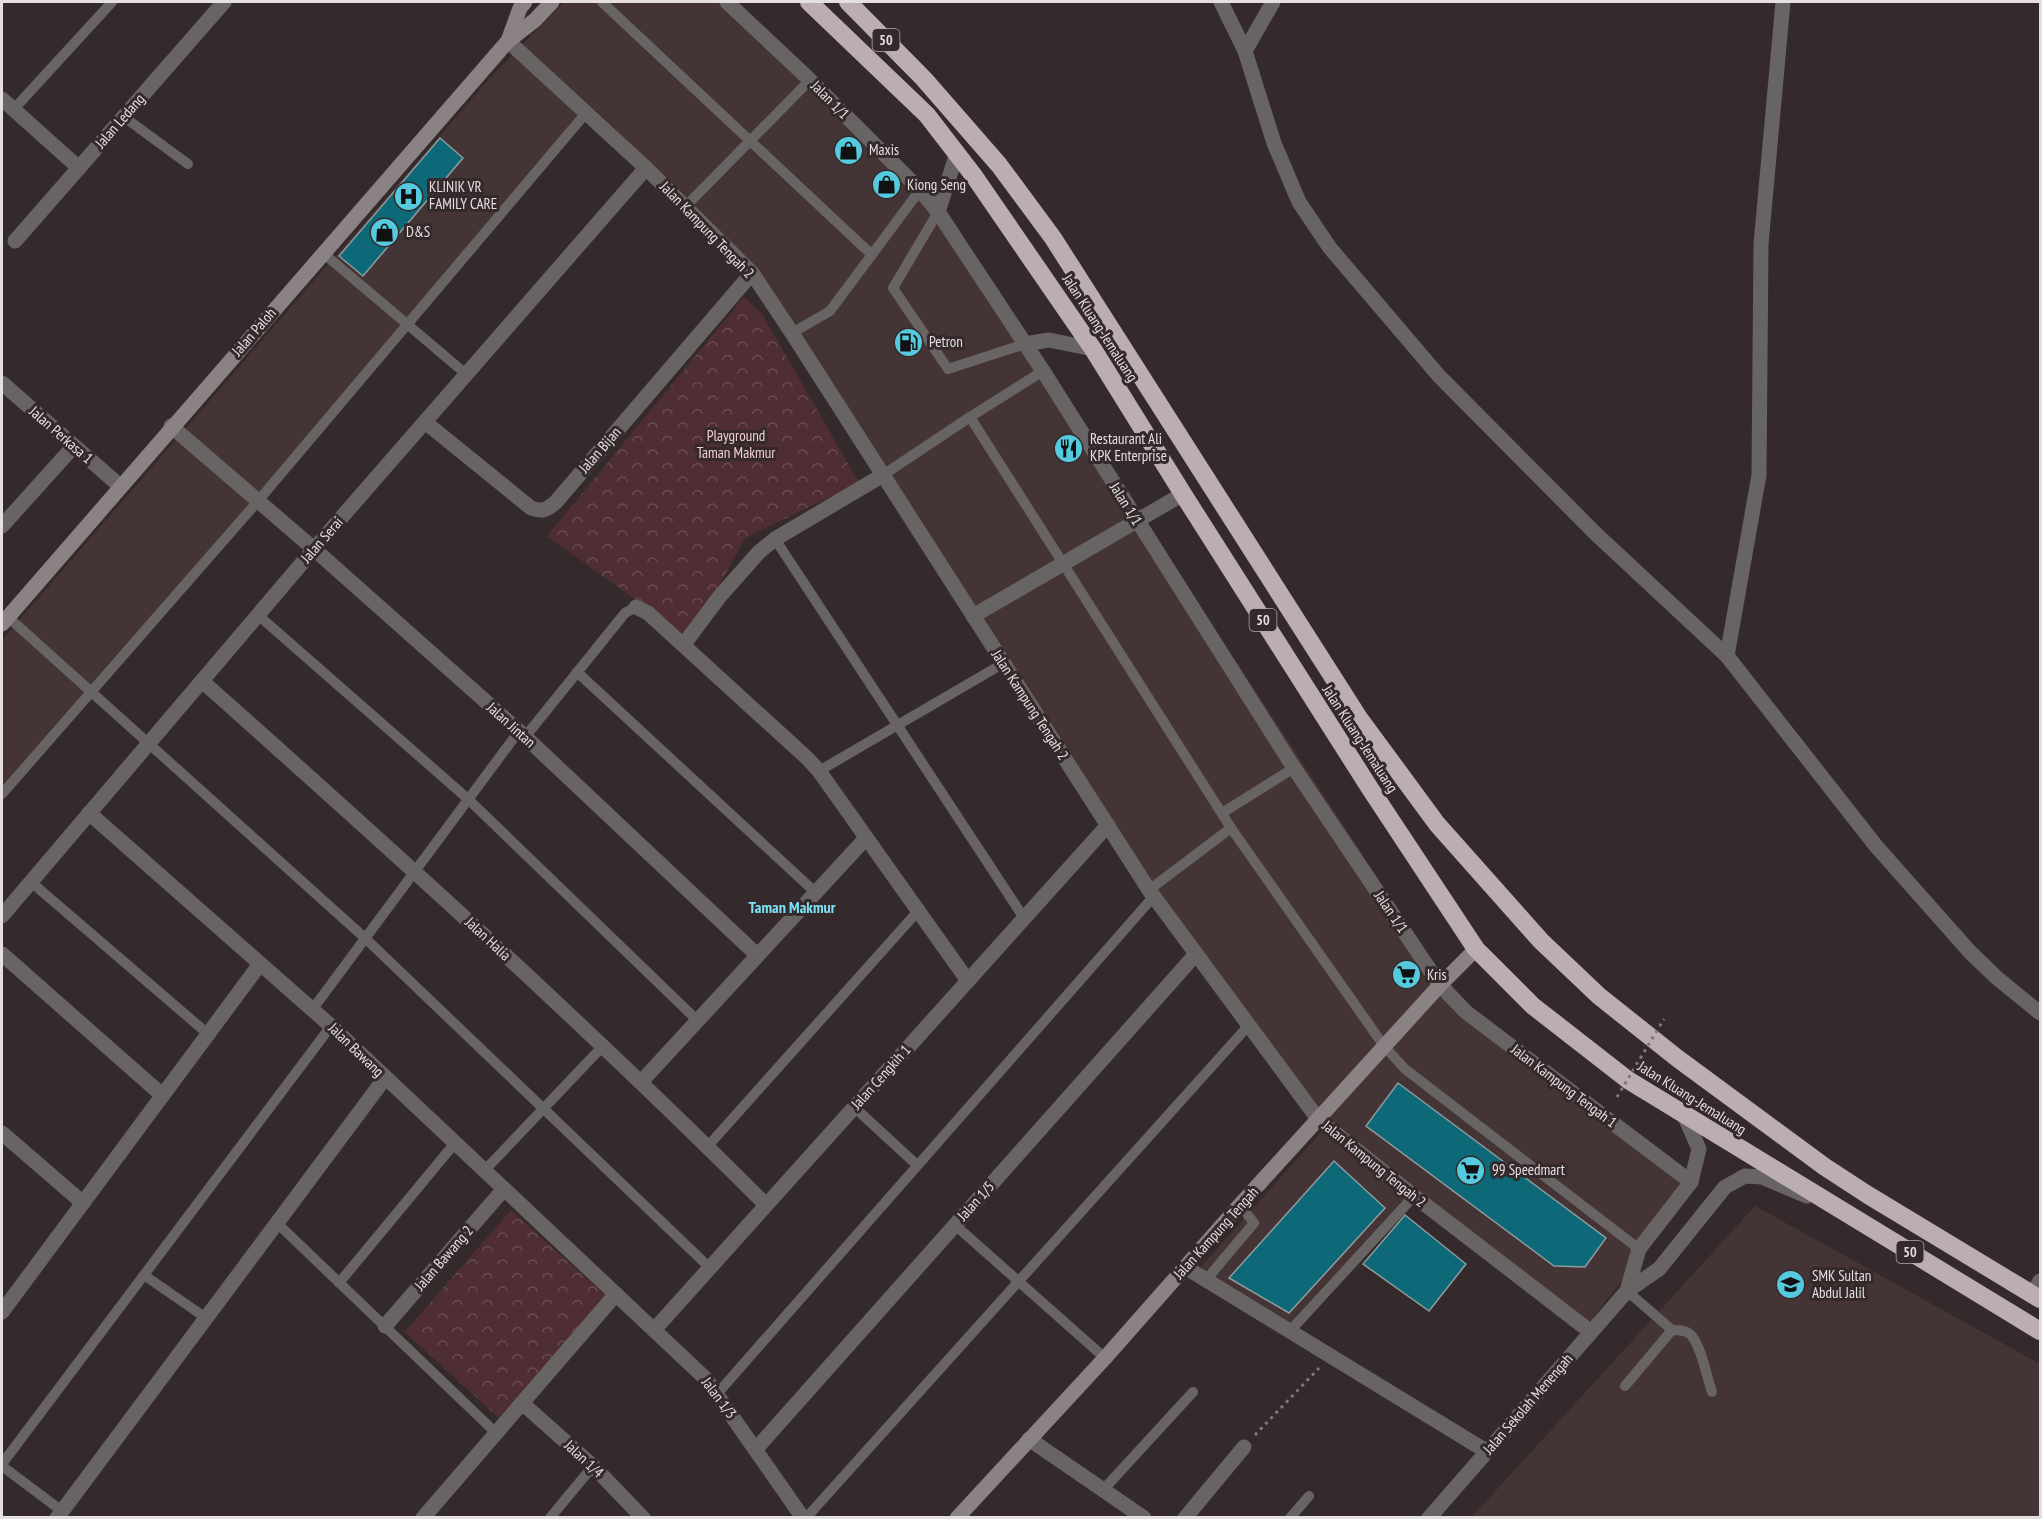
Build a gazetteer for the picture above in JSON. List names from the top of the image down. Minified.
{"streets":{"highway":["50","Jalan Kluang-Jemaluang"],"main road":["Jalan Paloh","Jalan Kampung Tengah"],"street":["Jalan 1/1","Jalan Ledang","Jalan Kampung Tengah 2","Jalan Perkasa 1","Jalan Bijan","Jalan Serai","Jalan Jintan","Jalan Halia","Jalan Bawang","Jalan Cengkih 1","Jalan Kampung Tengah 1","Jalan 1/5","Jalan Bawang 2","Jalan 1/3","Jalan Sekolah Menengah","Jalan 1/4"]},"crossings":[["Jalan 1/1","Jalan Kampung Tengah 1"],["Jalan 1/1","Jalan Kampung Tengah"],["Jalan Kampung Tengah 2","Jalan Paloh"],["Jalan Kampung Tengah 2","Jalan Bijan"],["Jalan Kampung Tengah 2","Jalan Serai"],["Jalan Kampung Tengah 2","Jalan Cengkih 1"],["Jalan Kampung Tengah 2","Jalan 1/5"],["Jalan Kampung Tengah 2","Jalan Kampung Tengah"],["Jalan Kampung Tengah 2","Jalan Sekolah Menengah"],["Jalan Kluang-Jemaluang","Jalan Kampung Tengah"],["Jalan Kluang-Jemaluang","Jalan Sekolah Menengah"],["Jalan Paloh","Jalan Perkasa 1"],["Jalan Paloh","Jalan Jintan"],["Jalan Bijan","Jalan Serai"],["Jalan Serai","Jalan Jintan"],["Jalan Serai","Jalan Halia"],["Jalan Serai","Jalan Bawang"],["Jalan Halia","Jalan Cengkih 1"],["Jalan Bawang","Jalan Bawang 2"],["Jalan Bawang","Jalan 1/3"],["Jalan Cengkih 1","Jalan 1/3"],["Jalan Kampung Tengah 1","Jalan Kampung Tengah"],["Jalan Kampung Tengah 1","Jalan Sekolah Menengah"],["Jalan 1/5","Jalan 1/3"]],"districts":["Taman Makmur"],"parks":["Playground Taman Makmur"],"places":{"shop":["Maxis","Kiong Seng","D&S"],"hospital":["KLINIK VR FAMILY CARE"],"fuel station":["Petron"],"restaurant":["Restaurant Ali KPK Enterprise"],"supermarket":["Kris","99 Speedmart"],"school or university":["SMK Sultan Abdul Jalil"]}}
